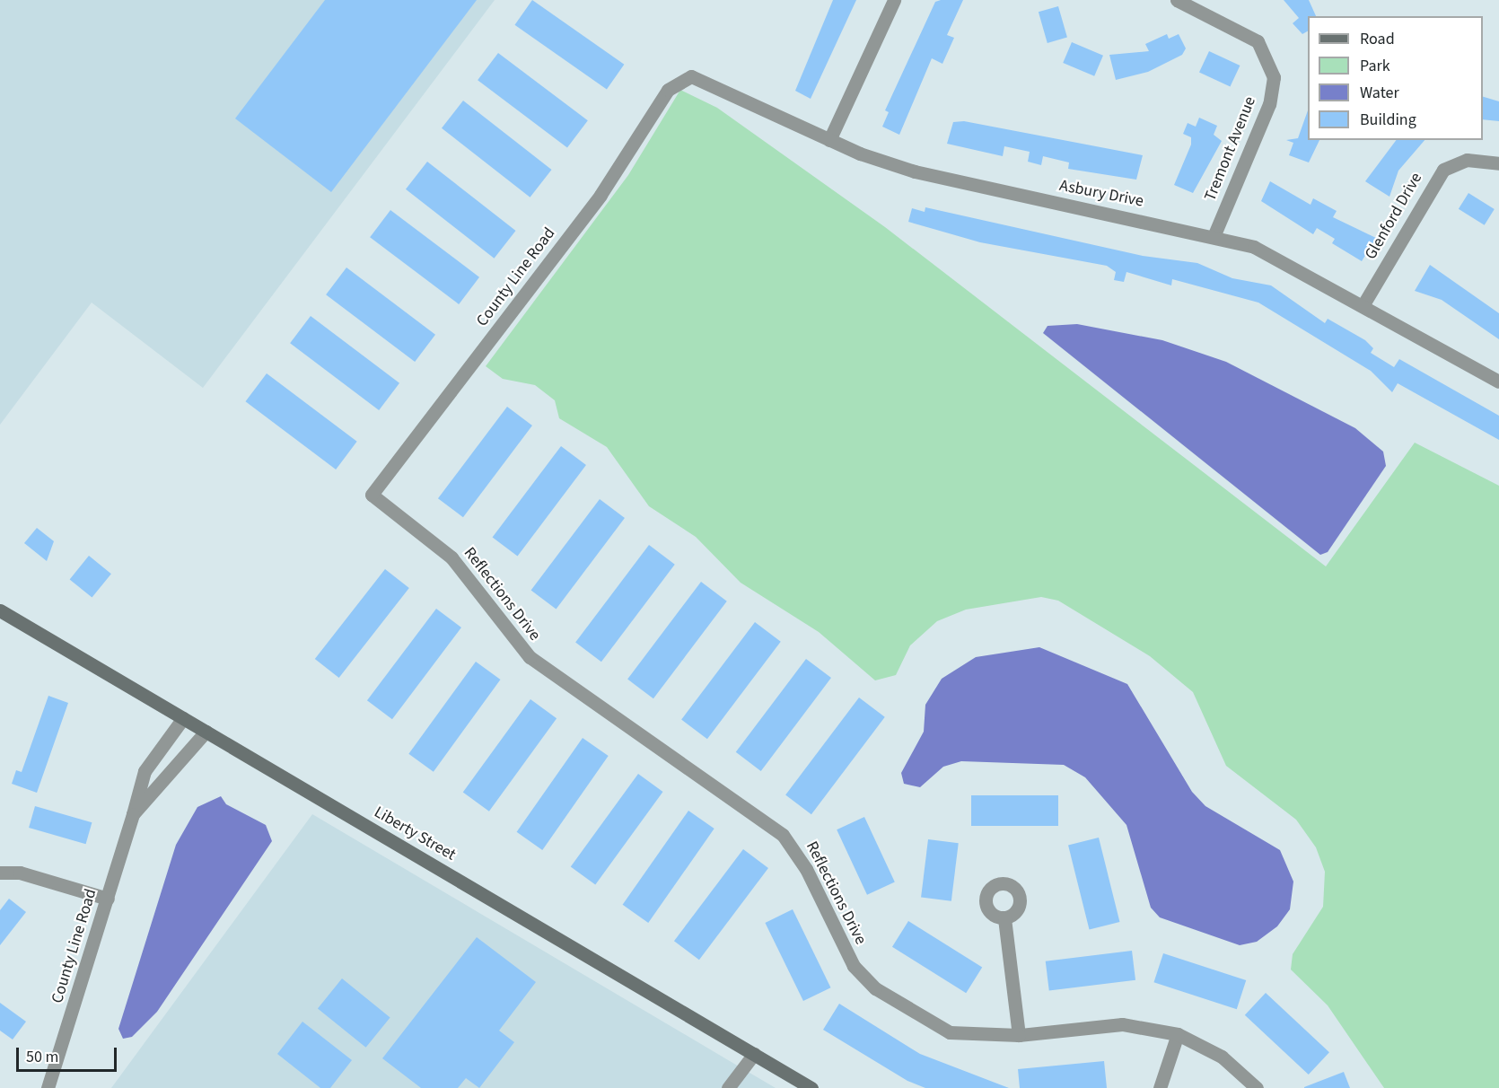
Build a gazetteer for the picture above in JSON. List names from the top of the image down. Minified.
{"streets":{"street":["Tremont Avenue","Asbury Drive","Glenford Drive","County Line Road","Reflections Drive","Liberty Street"]},"crossings":[["Tremont Avenue","Asbury Drive"],["Asbury Drive","Glenford Drive"],["Asbury Drive","County Line Road"],["County Line Road","Reflections Drive"],["County Line Road","Liberty Street"]],"legend":["Road","Park","Water","Building"],"scale_bar":"50 m"}
